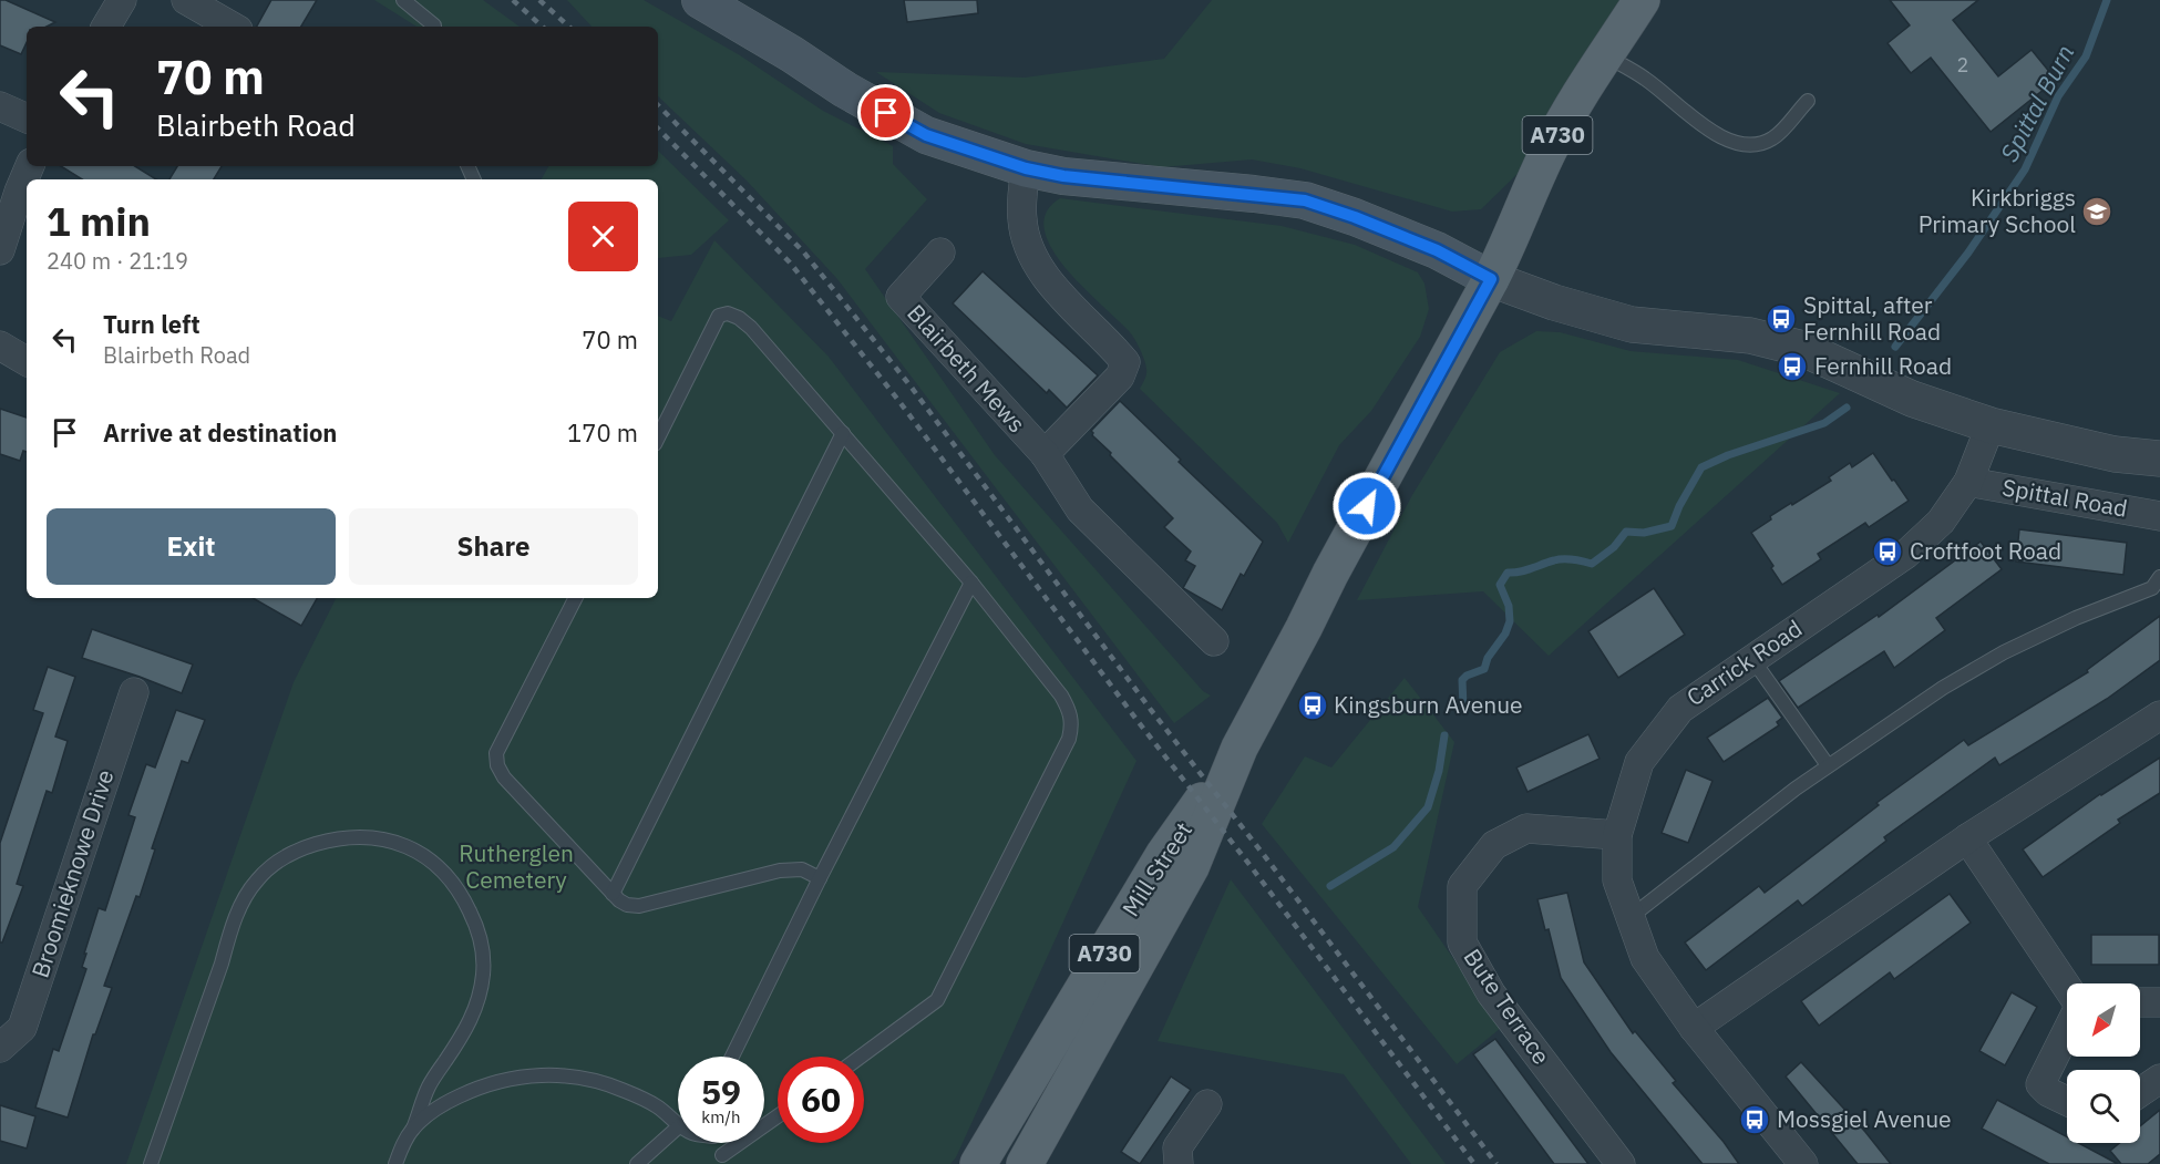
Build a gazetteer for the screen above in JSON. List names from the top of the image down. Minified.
{"streets":{"main road":["A730","Mill Street"],"street":["Blairbeth Mews","Spittal Road","Carrick Road","Broomieknowe Drive","Bute Terrace"]},"crossings":[["A730","Mill Street"],["Spittal Road","Carrick Road"],["Carrick Road","Bute Terrace"]],"water":["Spittal Burn"],"parks":["Rutherglen Cemetery"],"places":{"school or university":["Kirkbriggs Primary School"],"bus stop":["Spittal, after Fernhill Road","Fernhill Road","Croftfoot Road","Kingsburn Avenue","Mossgiel Avenue"]},"house_numbers":["2"],"north":"bottom left","page":{"turn":["70 m","Blairbeth Road"],"heading":["1 min","240 m · 21:19"],"list":[{"name":"Turn left","note":"Blairbeth Road","value":"70 m"},{"name":"Arrive at destination","value":"170 m"}],"buttons":["Exit","Share"],"speed":"59 km/h","limit":"60"}}
